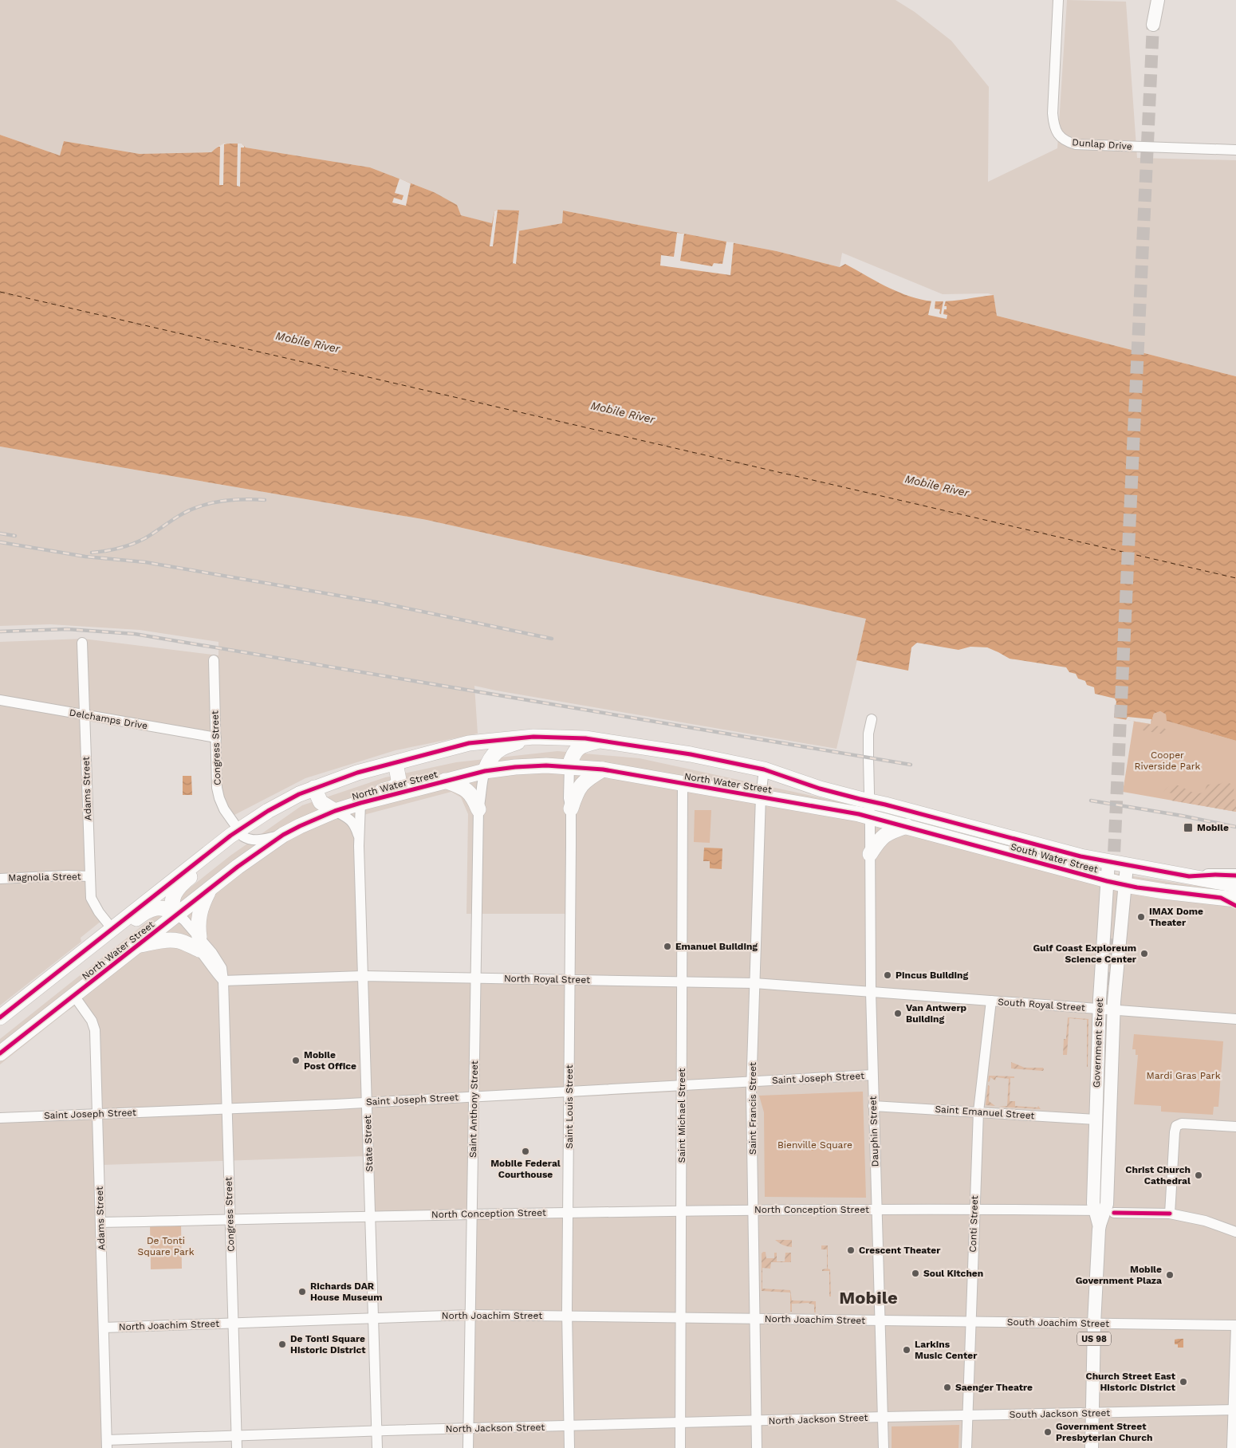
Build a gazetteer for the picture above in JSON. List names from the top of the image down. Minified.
{"streets":{"highway":["North Water Street","South Water Street"],"main road":["Government Street","US 98"],"street":["Dunlap Drive","Delchamps Drive","Congress Street","Adams Street","Magnolia Street","North Royal Street","South Royal Street","Saint Joseph Street","Saint Louis Street","Saint Francis Street","Saint Anthony Street","Saint Emanuel Street","Saint Michael Street","Dauphin Street","State Street","North Conception Street","Conti Street","North Joachim Street","South Joachim Street","South Jackson Street","North Jackson Street"]},"crossings":[["Delchamps Drive","Congress Street"],["Delchamps Drive","Adams Street"],["Congress Street","North Water Street"],["Congress Street","North Royal Street"],["Congress Street","Saint Joseph Street"],["Congress Street","North Conception Street"],["Congress Street","North Joachim Street"],["Congress Street","North Jackson Street"],["North Water Street","Adams Street"],["North Water Street","South Water Street"],["North Water Street","Saint Louis Street"],["North Water Street","Saint Francis Street"],["North Water Street","Saint Anthony Street"],["North Water Street","Saint Michael Street"],["North Water Street","Dauphin Street"],["North Water Street","State Street"],["Adams Street","Magnolia Street"],["Adams Street","Saint Joseph Street"],["Adams Street","North Conception Street"],["Adams Street","North Joachim Street"],["Adams Street","North Jackson Street"],["South Water Street","Government Street"],["South Water Street","Dauphin Street"],["North Royal Street","South Royal Street"],["North Royal Street","Saint Louis Street"],["North Royal Street","Saint Francis Street"],["North Royal Street","Saint Anthony Street"],["North Royal Street","Saint Michael Street"],["North Royal Street","Dauphin Street"],["North Royal Street","State Street"],["South Royal Street","Government Street"],["South Royal Street","Dauphin Street"],["South Royal Street","Conti Street"],["Government Street","Saint Emanuel Street"],["Government Street","North Conception Street"],["Government Street","South Joachim Street"],["Government Street","South Jackson Street"],["Saint Joseph Street","Saint Louis Street"],["Saint Joseph Street","Saint Francis Street"],["Saint Joseph Street","Saint Anthony Street"],["Saint Joseph Street","Saint Michael Street"],["Saint Joseph Street","Dauphin Street"],["Saint Joseph Street","State Street"],["Saint Louis Street","North Conception Street"],["Saint Louis Street","North Joachim Street"],["Saint Louis Street","North Jackson Street"],["Saint Francis Street","North Conception Street"],["Saint Francis Street","North Joachim Street"],["Saint Francis Street","North Jackson Street"],["Saint Anthony Street","North Conception Street"],["Saint Anthony Street","North Joachim Street"],["Saint Anthony Street","North Jackson Street"],["Saint Emanuel Street","Dauphin Street"],["Saint Emanuel Street","Conti Street"],["Saint Michael Street","North Conception Street"],["Saint Michael Street","North Joachim Street"],["Saint Michael Street","North Jackson Street"],["Dauphin Street","North Conception Street"],["Dauphin Street","North Joachim Street"],["Dauphin Street","South Joachim Street"],["Dauphin Street","South Jackson Street"],["Dauphin Street","North Jackson Street"],["State Street","North Conception Street"],["State Street","North Joachim Street"],["State Street","North Jackson Street"],["North Conception Street","Conti Street"],["Conti Street","South Joachim Street"],["Conti Street","South Jackson Street"],["North Joachim Street","South Joachim Street"],["South Jackson Street","North Jackson Street"]],"districts":["Mobile"],"water":["Mobile River"],"parks":["Cooper Riverside Park","Mardi Gras Park","Bienville Square","De Tonti Square Park"],"places":{"transit":["Mobile"],"other":["IMAX Dome Theater","Emanuel Building","Gulf Coast Exploreum Science Center","Pincus Building","Van Antwerp Building","Mobile Post Office","Mobile Federal Courthouse","Christ Church Cathedral","Crescent Theater","Soul Kitchen","Mobile Government Plaza","Richards DAR House Museum","De Tonti Square Historic District","Larkins Music Center","Church Street East Historic District","Saenger Theatre","Government Street Presbyterian Church"]}}
